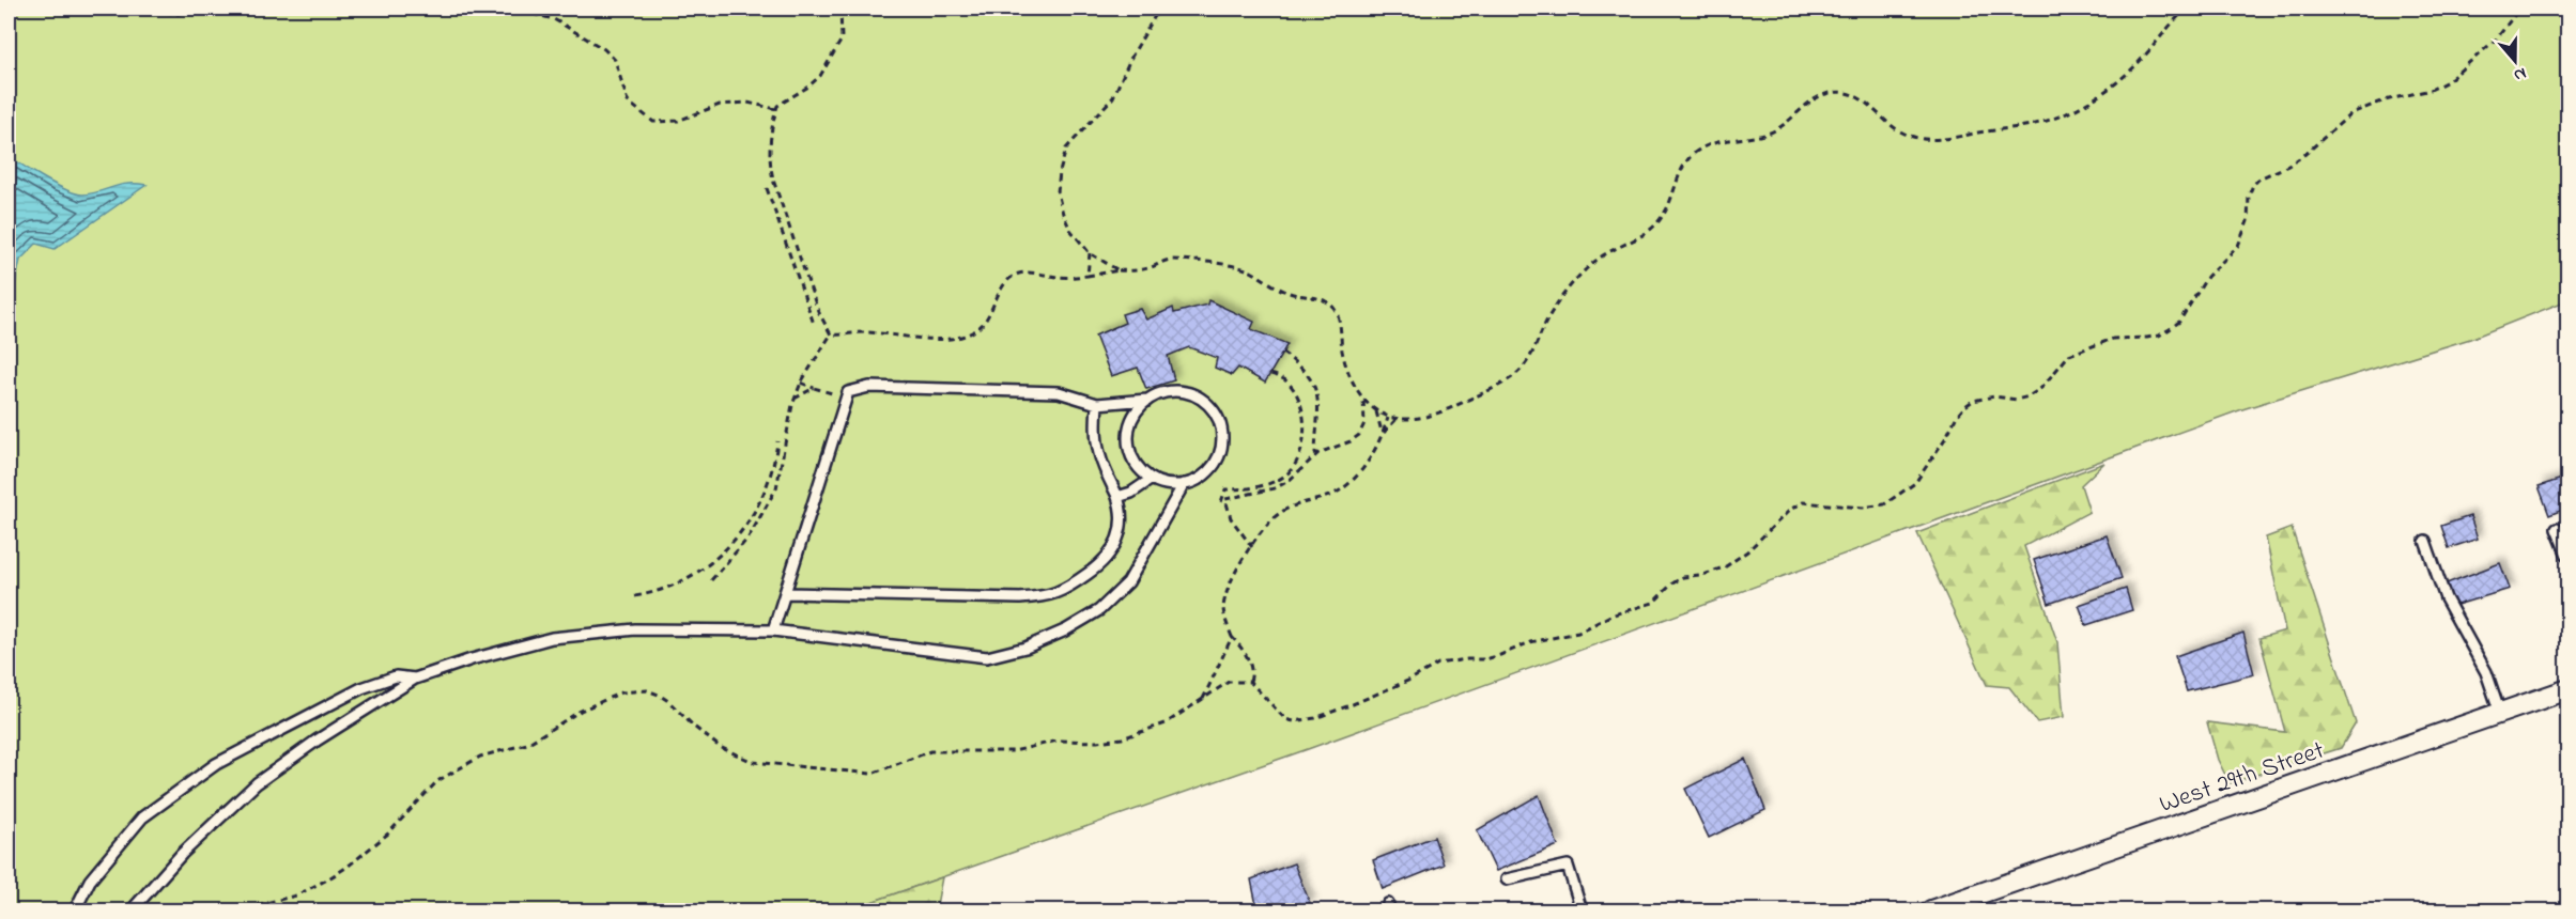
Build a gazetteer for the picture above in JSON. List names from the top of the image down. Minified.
{"streets":{"street":["West 29th Street"]},"north":"bottom"}
